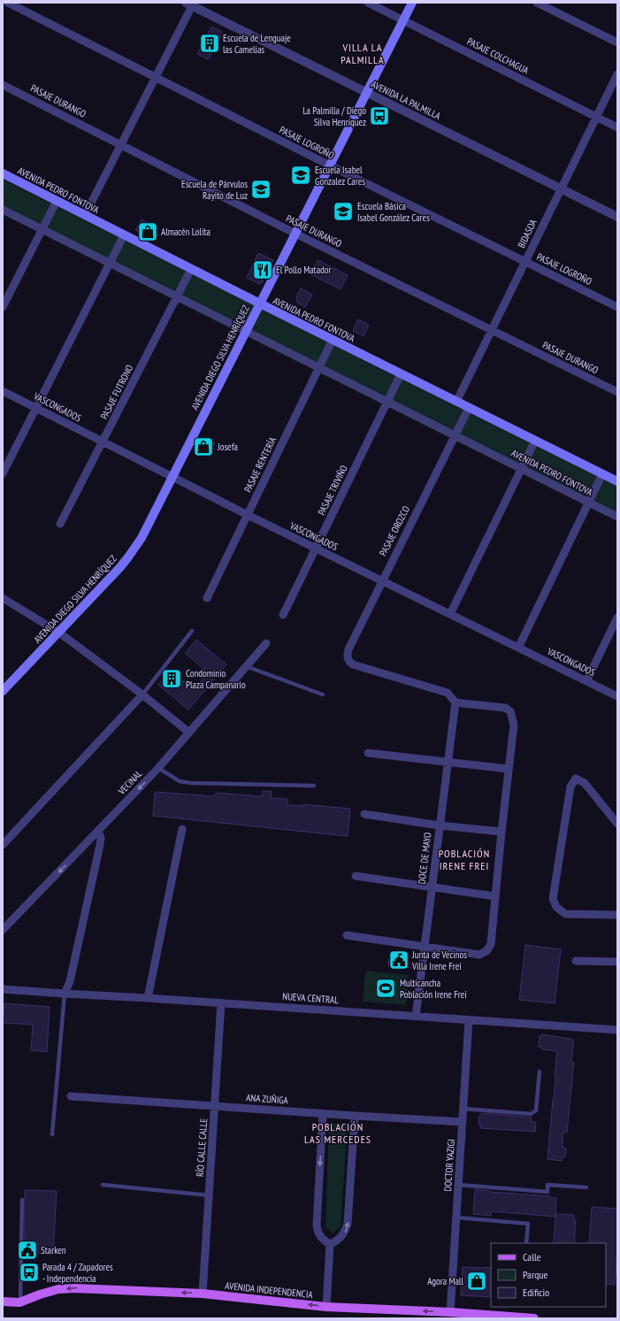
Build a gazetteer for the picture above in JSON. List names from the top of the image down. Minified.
{"streets":{"main road":["AVENIDA PEDRO FONTOVA","AVENIDA DIEGO SILVA HENRÍQUEZ","AVENIDA INDEPENDENCIA"],"street":["PASAJE COLCHAGUA","AVENIDA LA PALMILLA","PASAJE DURANGO","PASAJE LOGROÑO","BIDASOA","PASAJE FUTRONO","VASCONGADOS","PASAJE RENTERÍA","PASAJE TRIVIÑO","PASAJE OROZCO","VECINAL","DOCE DE MAYO","NUEVA CENTRAL","ANA ZUÑIGA","RÍO CALLE CALLE","DOCTOR YAZIGI"]},"crossings":[["PASAJE COLCHAGUA","BIDASOA"],["PASAJE COLCHAGUA","AVENIDA DIEGO SILVA HENRÍQUEZ"],["AVENIDA LA PALMILLA","BIDASOA"],["AVENIDA LA PALMILLA","AVENIDA DIEGO SILVA HENRÍQUEZ"],["PASAJE DURANGO","BIDASOA"],["PASAJE DURANGO","AVENIDA DIEGO SILVA HENRÍQUEZ"],["PASAJE LOGROÑO","BIDASOA"],["PASAJE LOGROÑO","AVENIDA DIEGO SILVA HENRÍQUEZ"],["AVENIDA PEDRO FONTOVA","BIDASOA"],["AVENIDA PEDRO FONTOVA","AVENIDA DIEGO SILVA HENRÍQUEZ"],["AVENIDA PEDRO FONTOVA","PASAJE FUTRONO"],["AVENIDA PEDRO FONTOVA","PASAJE RENTERÍA"],["AVENIDA PEDRO FONTOVA","PASAJE TRIVIÑO"],["AVENIDA PEDRO FONTOVA","PASAJE OROZCO"],["AVENIDA DIEGO SILVA HENRÍQUEZ","VASCONGADOS"],["PASAJE FUTRONO","VASCONGADOS"],["VASCONGADOS","PASAJE RENTERÍA"],["VASCONGADOS","PASAJE TRIVIÑO"],["VASCONGADOS","PASAJE OROZCO"],["PASAJE OROZCO","DOCE DE MAYO"],["DOCE DE MAYO","NUEVA CENTRAL"],["NUEVA CENTRAL","RÍO CALLE CALLE"],["NUEVA CENTRAL","DOCTOR YAZIGI"],["ANA ZUÑIGA","RÍO CALLE CALLE"],["ANA ZUÑIGA","DOCTOR YAZIGI"],["RÍO CALLE CALLE","AVENIDA INDEPENDENCIA"],["DOCTOR YAZIGI","AVENIDA INDEPENDENCIA"]],"one_way":["AVENIDA INDEPENDENCIA"],"districts":["VILLA LA PALMILLA","POBLACIÓN IRENE FREI","POBLACIÓN LAS MERCEDES"],"places":{"building":["Escuela de Lenguaje las Camelias","Condominio Plaza Campanario"],"bus stop":["La Palmilla / Diego Silva Henríquez","Parada 4 / Zapadores - Independencia"],"school or university":["Escuela Isabel Gonzalez Cares","Escuela de Párvulos Rayito de Luz","Escuela Básica Isabel González Cares"],"shop":["Almacén Lolita","Josefa","Agora Mall"],"restaurant":["El Pollo Matador"],"public building":["Junta de Vecinos Villa Irene Frei","Starken"],"sports":["Multicancha Población Irene Frei"]},"legend":["Calle","Parque","Edificio"]}
